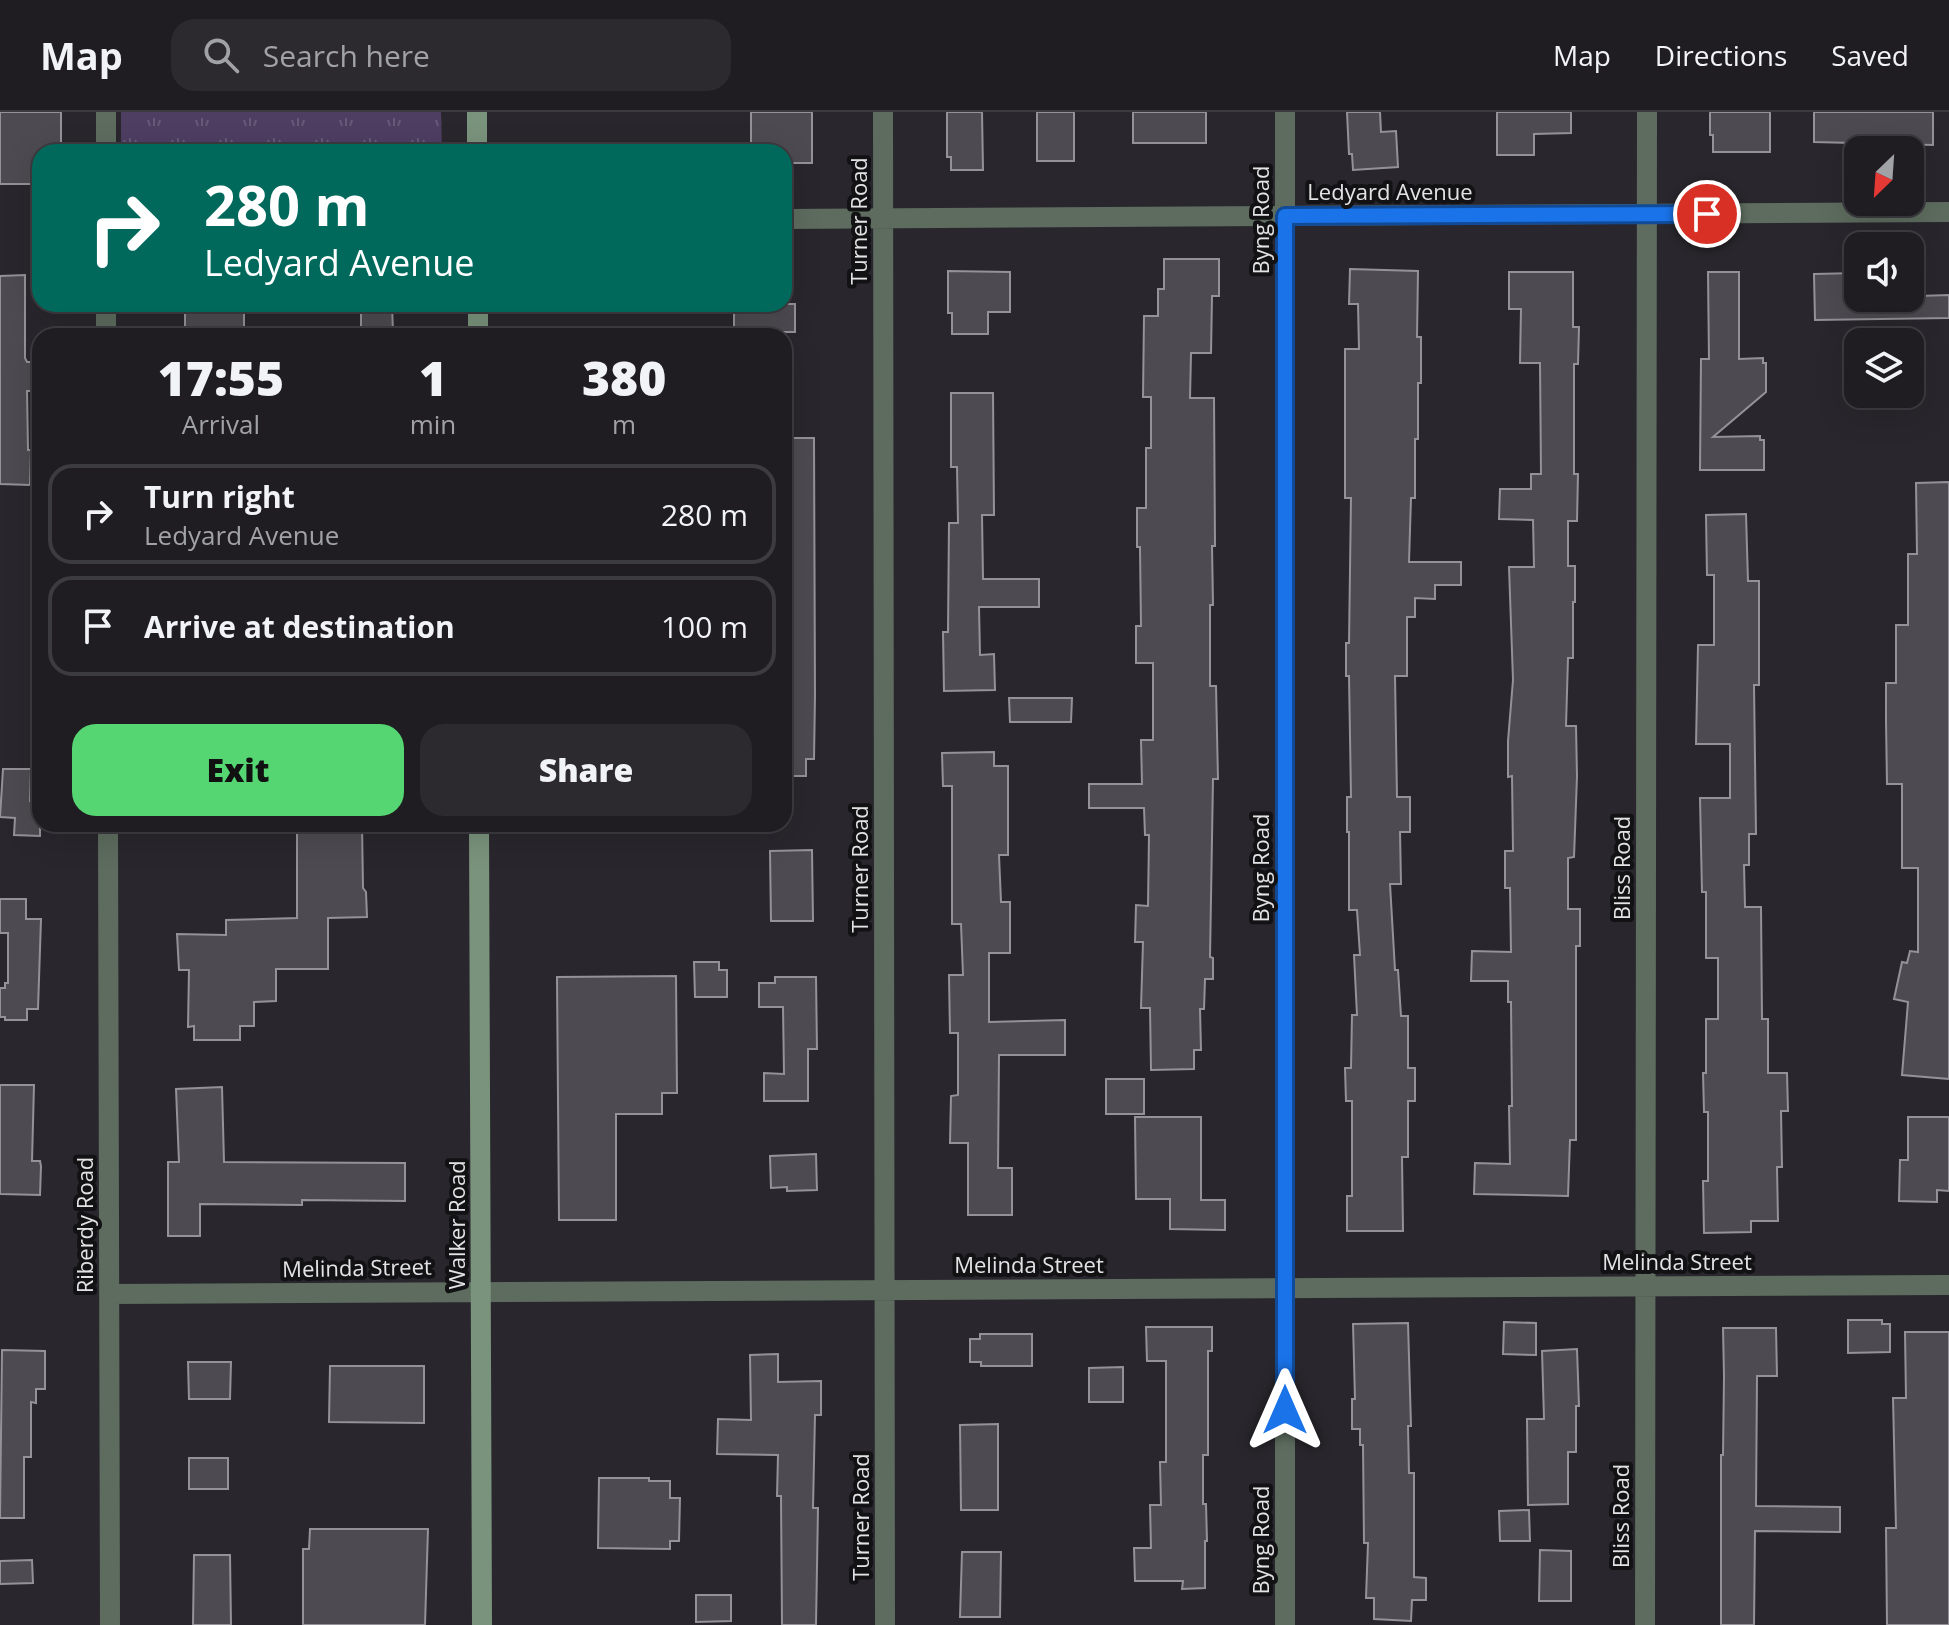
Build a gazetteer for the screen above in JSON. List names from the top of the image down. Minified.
{"streets":{"main road":["Walker Road"],"street":["Ledyard Avenue","Byng Road","Turner Road","Bliss Road","Riberdy Road","Melinda Street"]},"crossings":[["Ledyard Avenue","Byng Road"],["Ledyard Avenue","Turner Road"],["Ledyard Avenue","Bliss Road"],["Byng Road","Melinda Street"],["Turner Road","Melinda Street"],["Bliss Road","Melinda Street"],["Riberdy Road","Melinda Street"],["Walker Road","Melinda Street"]],"north":"bottom left","page":{"header":"Map","search":"Search here","nav":["Map","Directions","Saved"],"turn":["280 m","Ledyard Avenue"],"eta":["17:55","Arrival","1","min","380","m"],"list":[{"name":"Turn right","note":"Ledyard Avenue","value":"280 m"},{"name":"Arrive at destination","value":"100 m"}],"buttons":["Exit","Share"]}}
